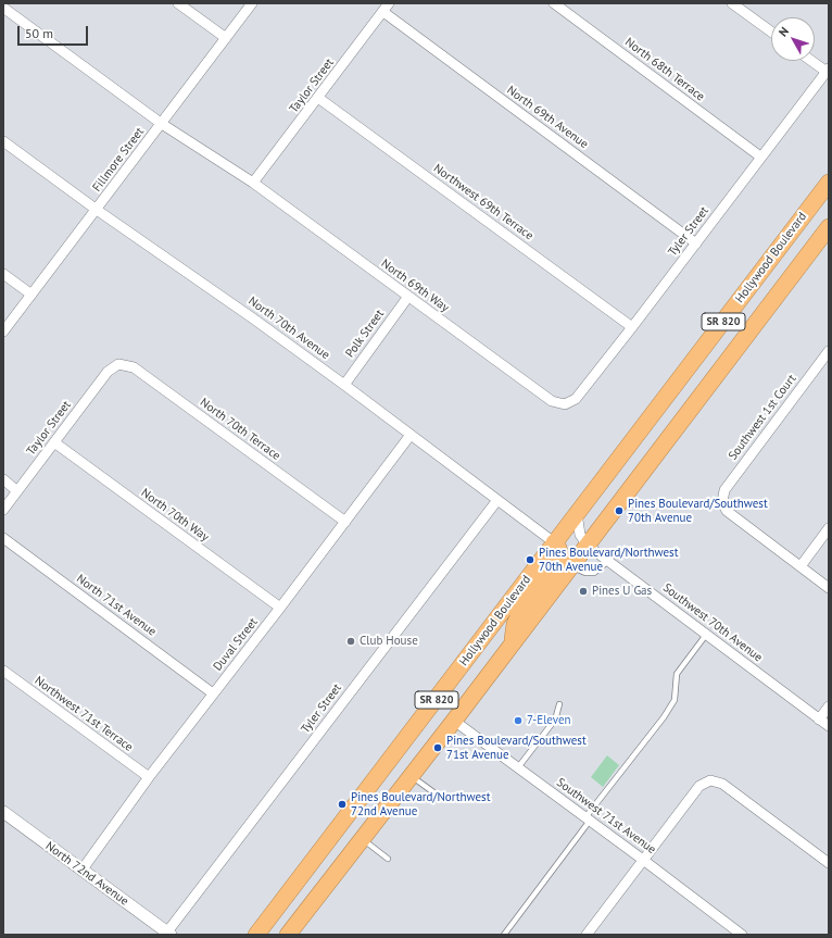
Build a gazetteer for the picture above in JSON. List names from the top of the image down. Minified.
{"streets":{"highway":["Hollywood Boulevard","SR 820"],"street":["North 68th Terrace","Taylor Street","North 69th Avenue","Fillmore Street","Northwest 69th Terrace","Tyler Street","North 69th Way","North 70th Avenue","Polk Street","Southwest 1st Court","North 70th Terrace","North 70th Way","North 71st Avenue","Southwest 70th Avenue","Duval Street","Northwest 71st Terrace","Southwest 71st Avenue","North 72nd Avenue"]},"crossings":[["North 68th Terrace","Tyler Street"],["Taylor Street","North 69th Avenue"],["Taylor Street","Northwest 69th Terrace"],["Taylor Street","North 69th Way"],["Taylor Street","North 70th Terrace"],["Taylor Street","North 70th Way"],["North 69th Avenue","Tyler Street"],["Fillmore Street","North 69th Way"],["Fillmore Street","North 70th Avenue"],["Northwest 69th Terrace","Tyler Street"],["Tyler Street","North 69th Way"],["Tyler Street","North 70th Avenue"],["Tyler Street","North 72nd Avenue"],["Hollywood Boulevard","North 70th Avenue"],["North 69th Way","Polk Street"],["SR 820","Southwest 70th Avenue"],["SR 820","Southwest 71st Avenue"],["North 70th Avenue","Polk Street"],["North 70th Avenue","Duval Street"],["North 70th Terrace","Duval Street"],["North 70th Way","Duval Street"],["North 71st Avenue","Duval Street"],["Duval Street","Northwest 71st Terrace"],["Duval Street","North 72nd Avenue"]],"places":["Pines Boulevard/Southwest 70th Avenue","Pines Boulevard/Northwest 70th Avenue","Pines U Gas","Club House","7-Eleven","Pines Boulevard/Southwest 71st Avenue","Pines Boulevard/Northwest 72nd Avenue"],"scale_bar":"50 m","north":"top left"}
